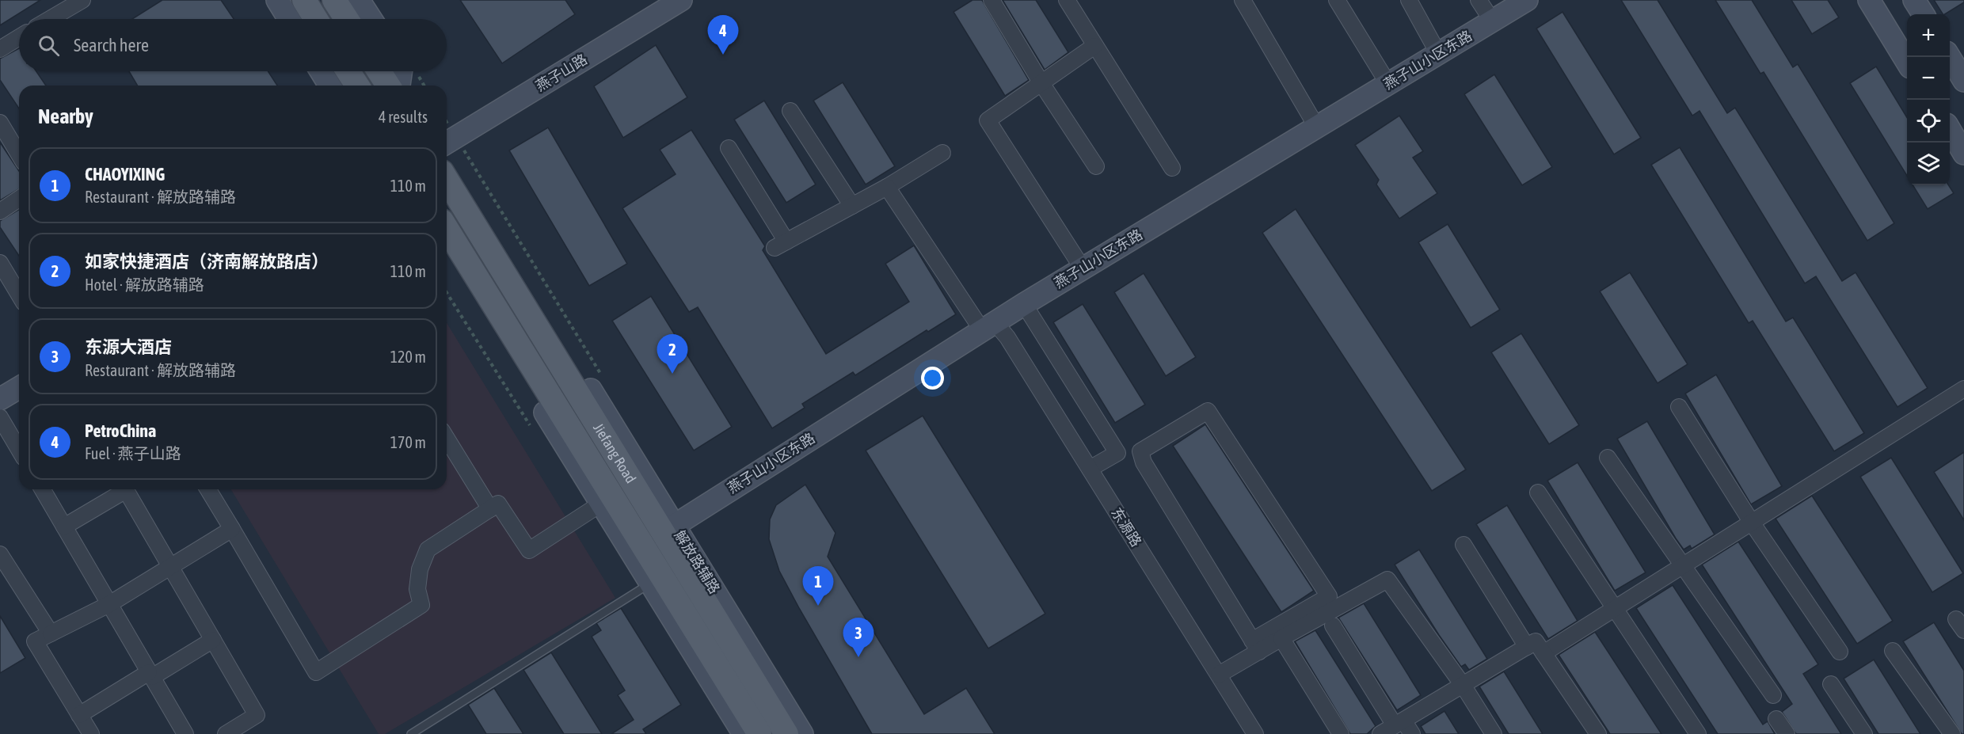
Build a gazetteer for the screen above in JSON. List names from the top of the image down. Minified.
{"streets":{"main road":["Jiefang Road"],"street":["燕子山小区东路","燕子山路","东源路","解放路辅路"]},"crossings":[["燕子山小区东路","东源路"],["燕子山小区东路","解放路辅路"]],"page":{"map_buttons":["+","−"],"pins":["4","2","1","3"],"search":"Search here","heading":["Nearby","4 results"],"list":[{"mark":"1","name":"CHAOYIXING","note":"Restaurant · 解放路辅路","value":"110 m"},{"mark":"2","name":"如家快捷酒店（济南解放路店）","note":"Hotel · 解放路辅路","value":"110 m"},{"mark":"3","name":"东源大酒店","note":"Restaurant · 解放路辅路","value":"120 m"},{"mark":"4","name":"PetroChina","note":"Fuel · 燕子山路","value":"170 m"}]}}
